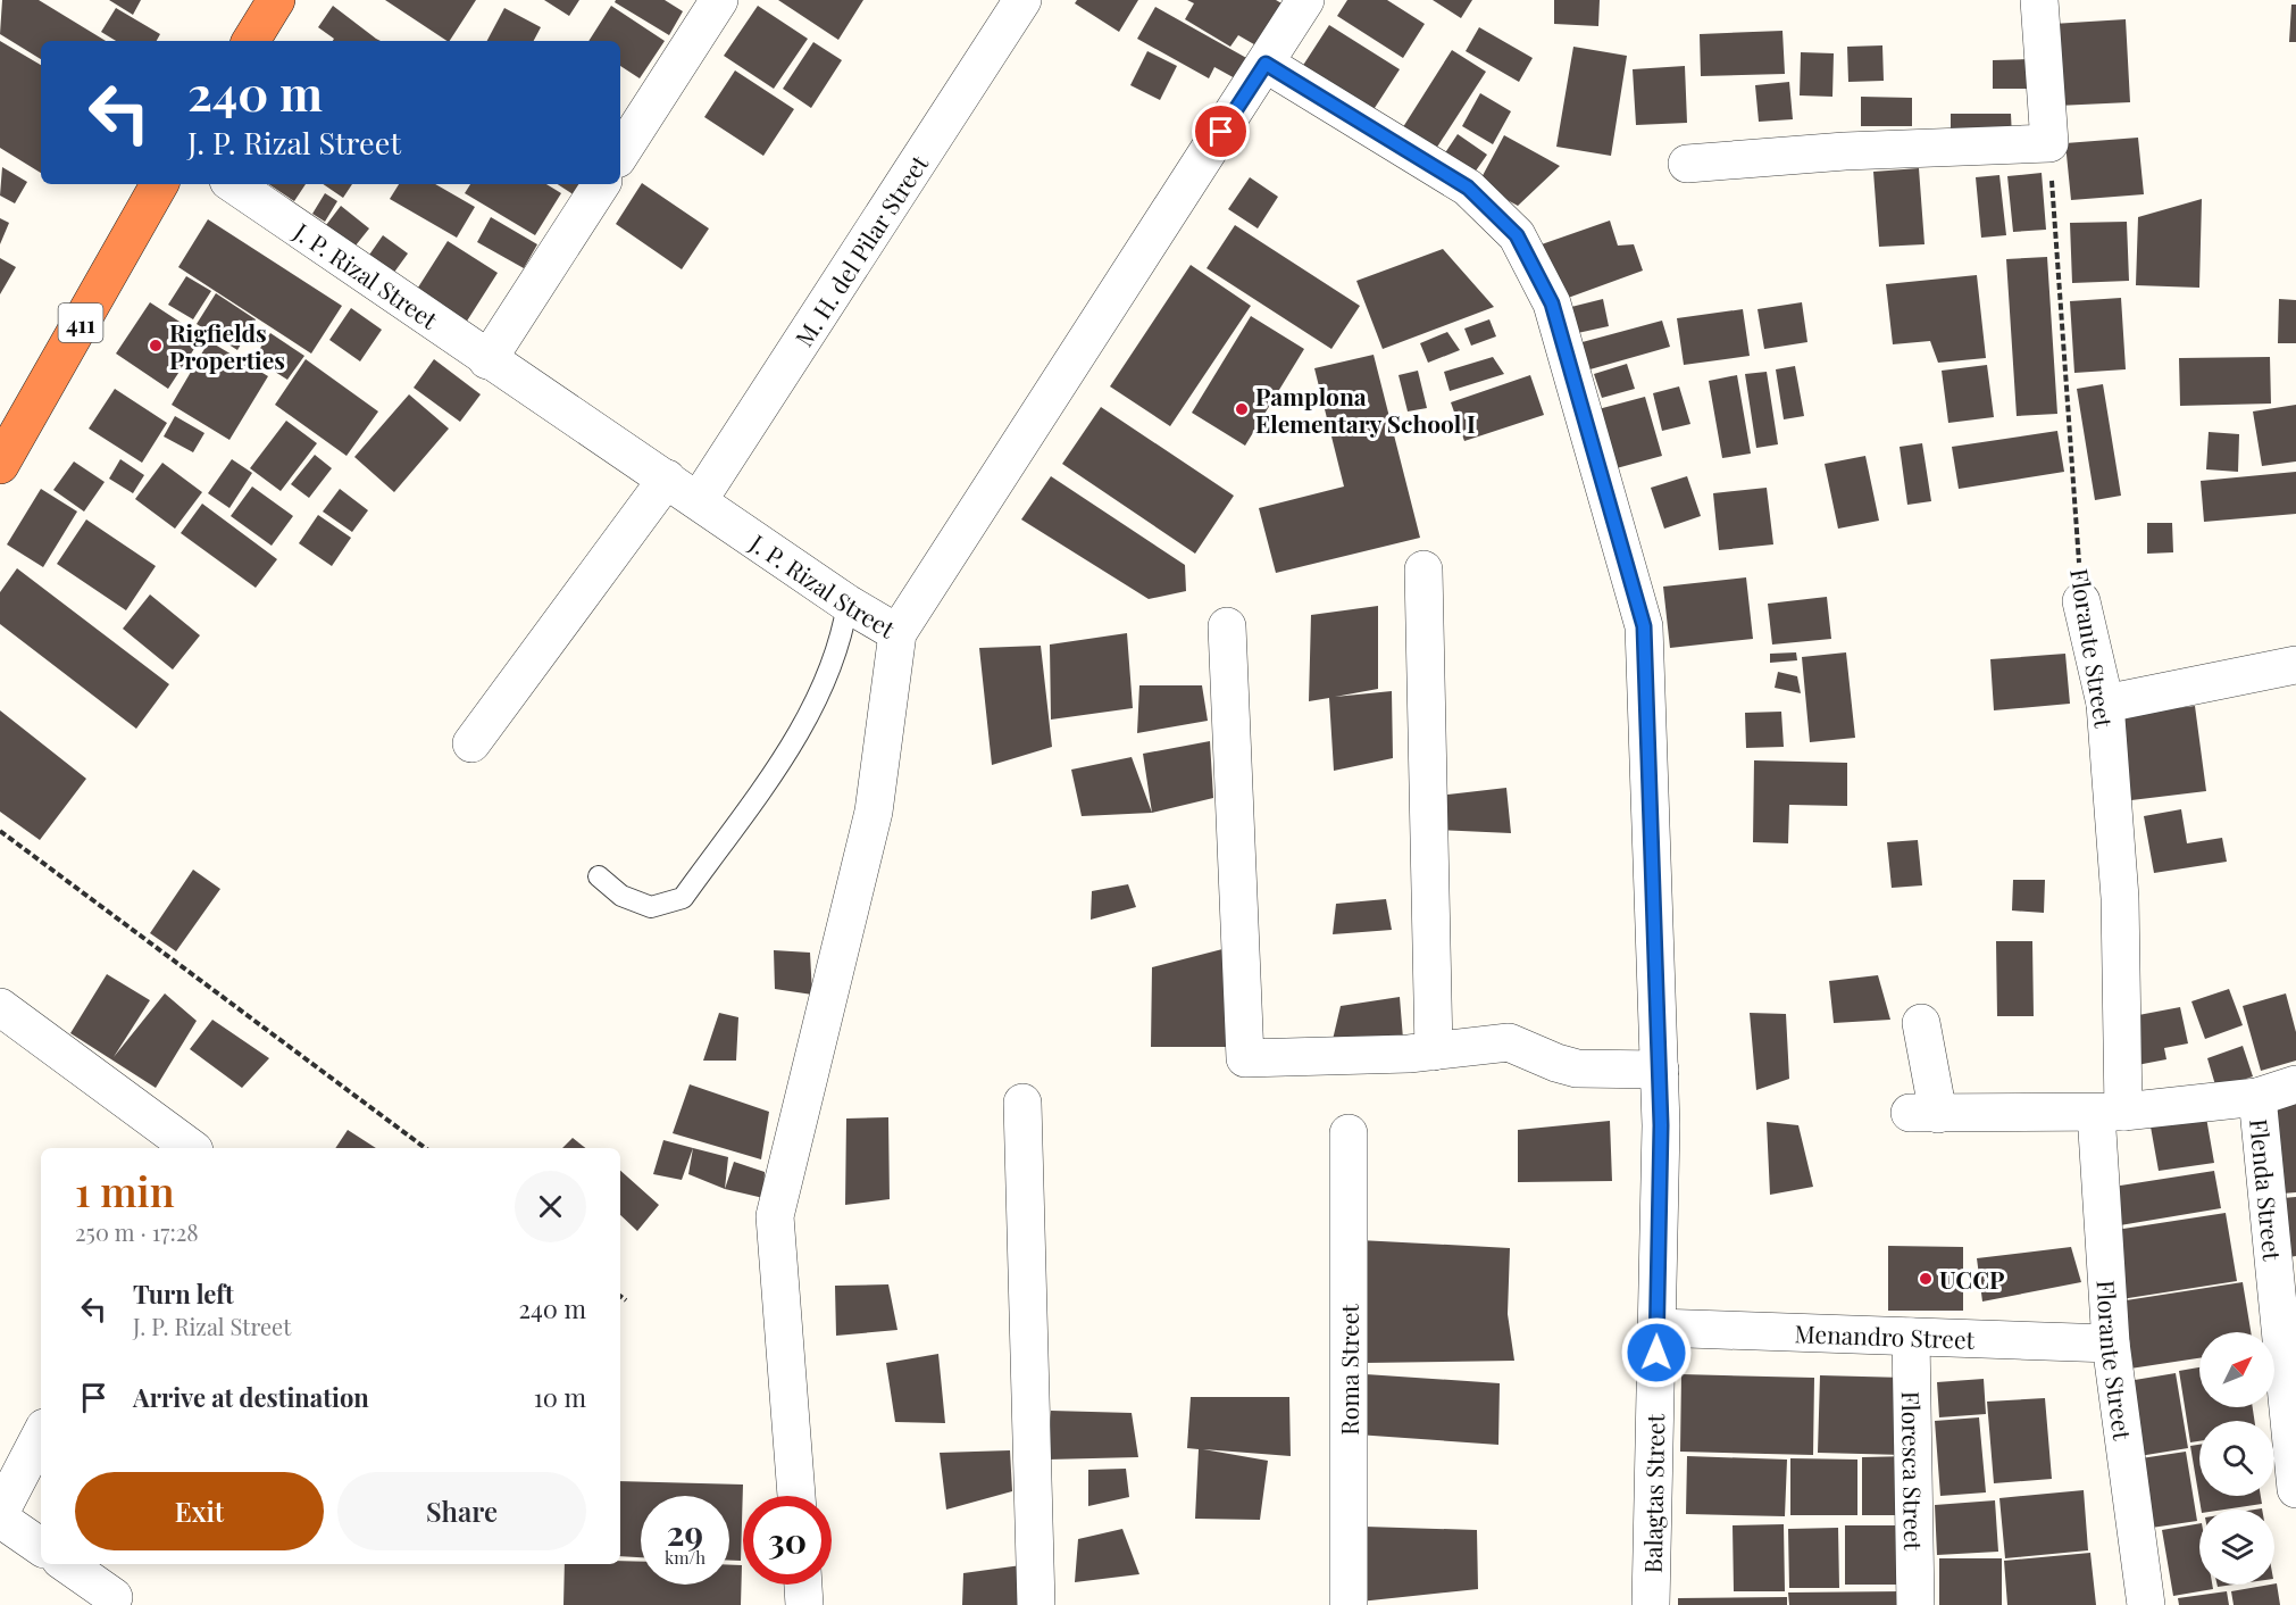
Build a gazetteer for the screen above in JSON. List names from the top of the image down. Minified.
{"streets":{"highway":["411"],"street":["M. H. del Pilar Street","J. P. Rizal Street","Florante Street","Flenda Street","Menandro Street","Roma Street","Floresca Street","Balagtas Street"]},"crossings":[["M. H. del Pilar Street","J. P. Rizal Street"],["J. P. Rizal Street","Balagtas Street"],["Florante Street","Menandro Street"],["Menandro Street","Floresca Street"],["Menandro Street","Balagtas Street"]],"places":["Rigfields Properties","Pamplona Elementary School I","UCCP"],"north":"top right","page":{"turn":["240 m","J. P. Rizal Street"],"heading":["1 min","250 m · 17:28"],"list":[{"name":"Turn left","note":"J. P. Rizal Street","value":"240 m"},{"name":"Arrive at destination","value":"10 m"}],"buttons":["Exit","Share"],"speed":"29 km/h","limit":"30"}}
